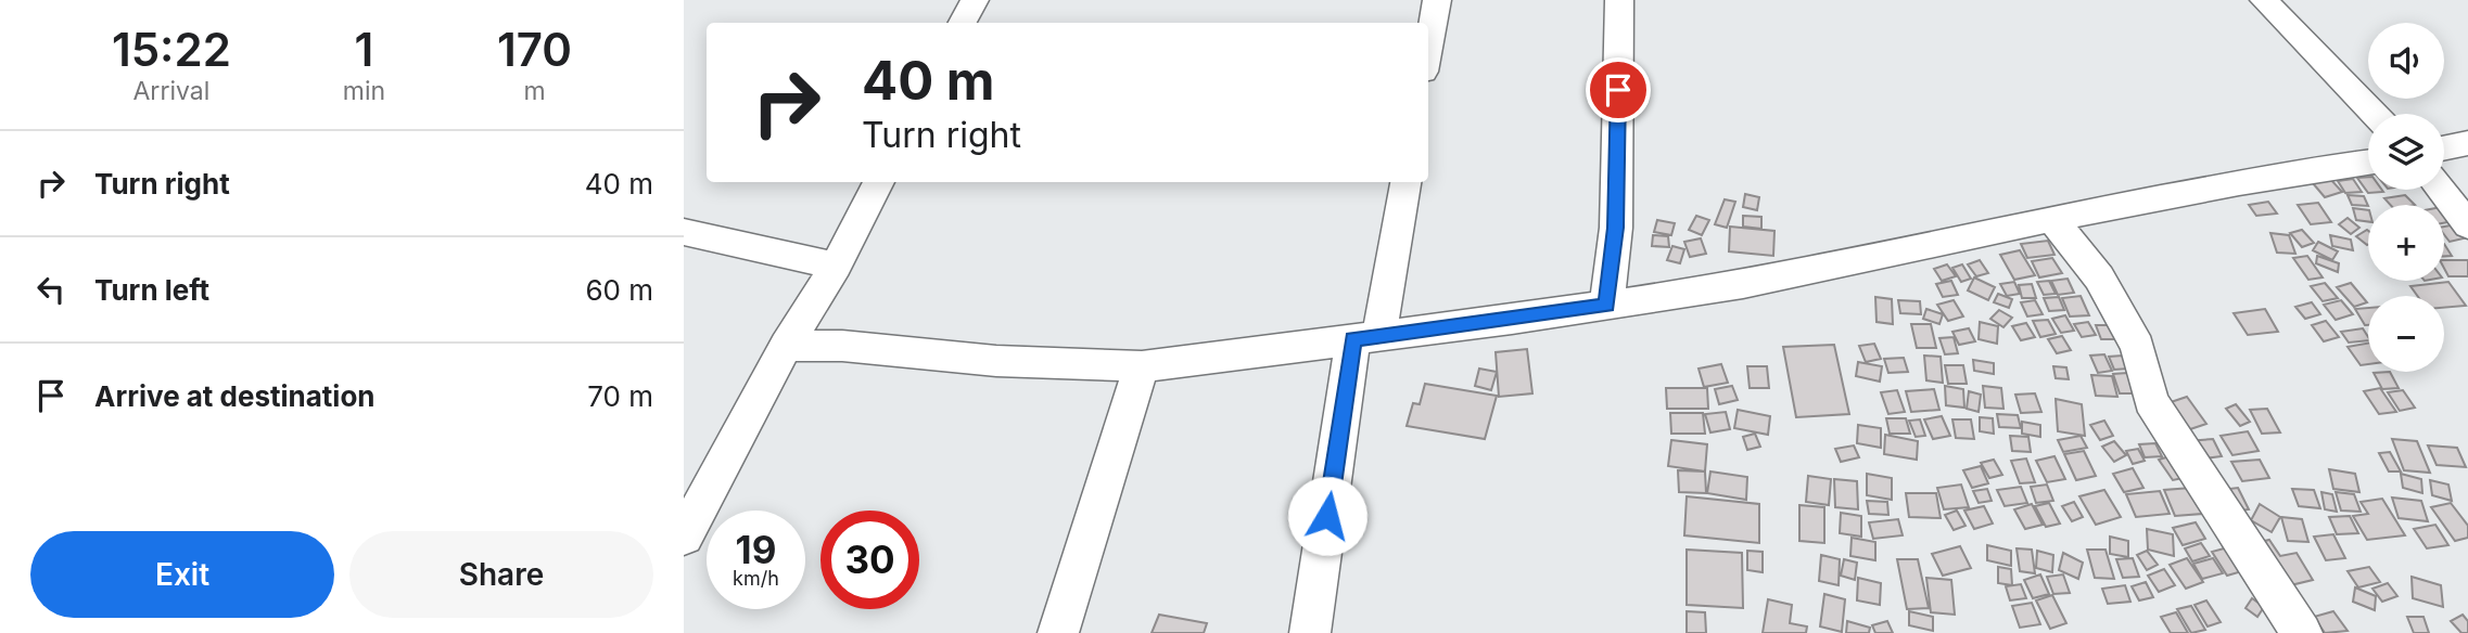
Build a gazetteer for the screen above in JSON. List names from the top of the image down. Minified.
{"page":{"eta":["15:22","Arrival","1","min","170","m"],"map_buttons":["+","−"],"turn":["40 m","Turn right"],"list":[{"name":"Turn right","value":"40 m"},{"name":"Turn left","value":"60 m"},{"name":"Arrive at destination","value":"70 m"}],"speed":"19 km/h","limit":"30","buttons":["Exit","Share"]}}
